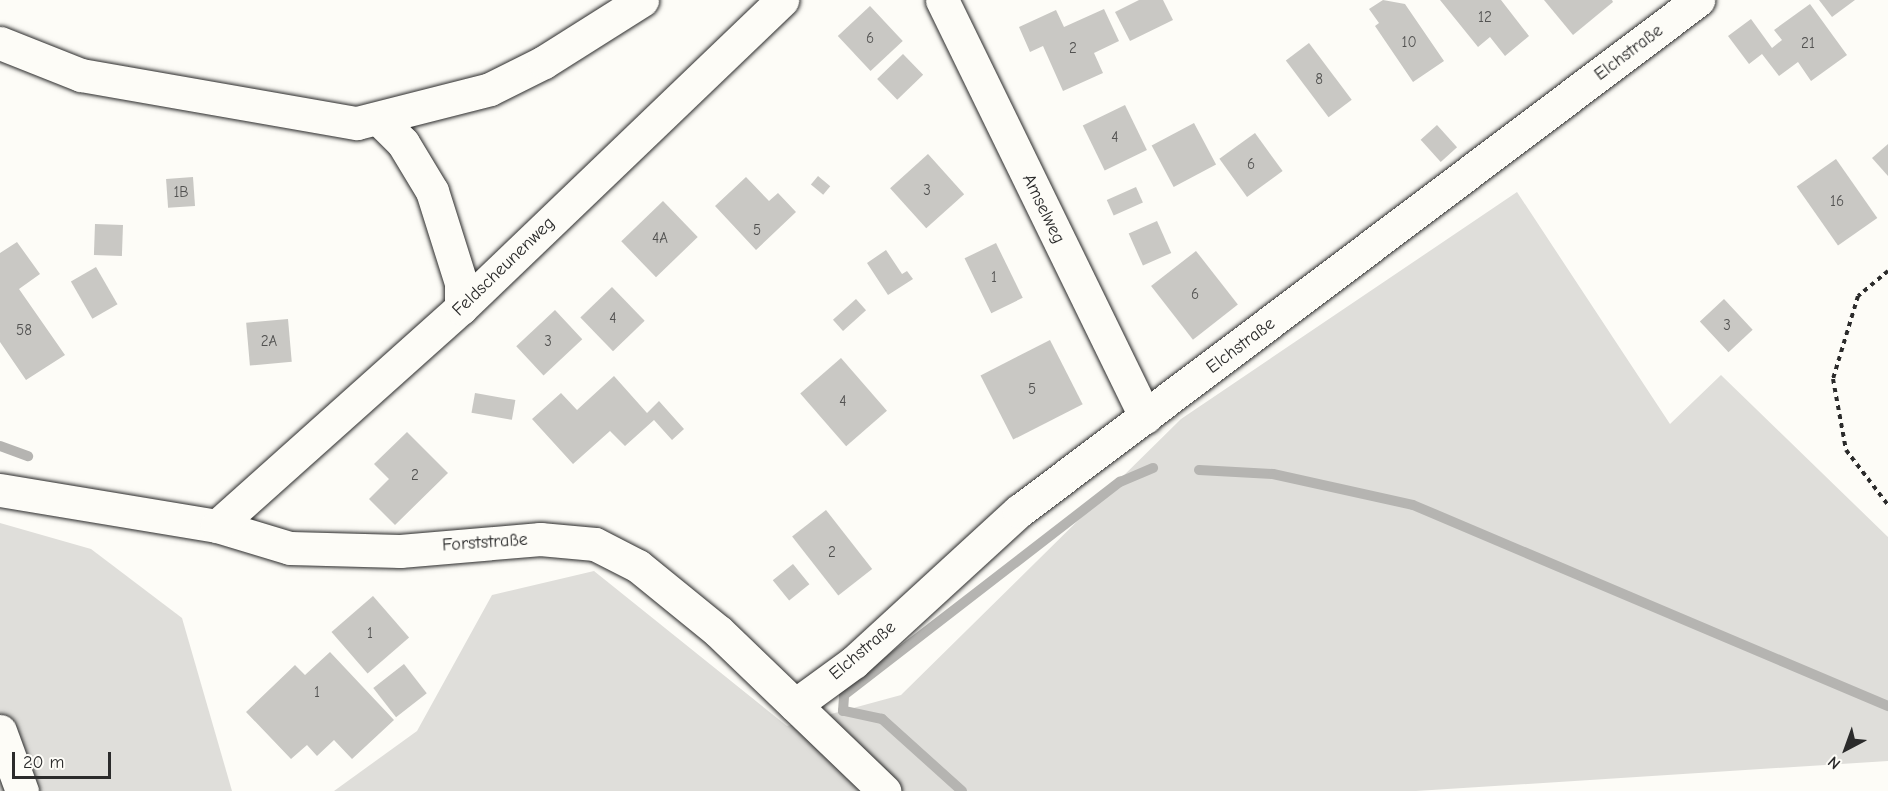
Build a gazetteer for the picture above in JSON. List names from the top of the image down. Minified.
{"streets":{"street":["Elchstraße","Amselweg","Feldscheunenweg","Forststraße"]},"crossings":[["Elchstraße","Amselweg"],["Elchstraße","Forststraße"],["Feldscheunenweg","Forststraße"]],"house_numbers":["12","6","10","21","2","8","4","6","3","1B","16","5","4A","1","6","4","3","58","2A","3","5","4","2","2","1","1"],"scale_bar":"20 m","north":"bottom left"}
